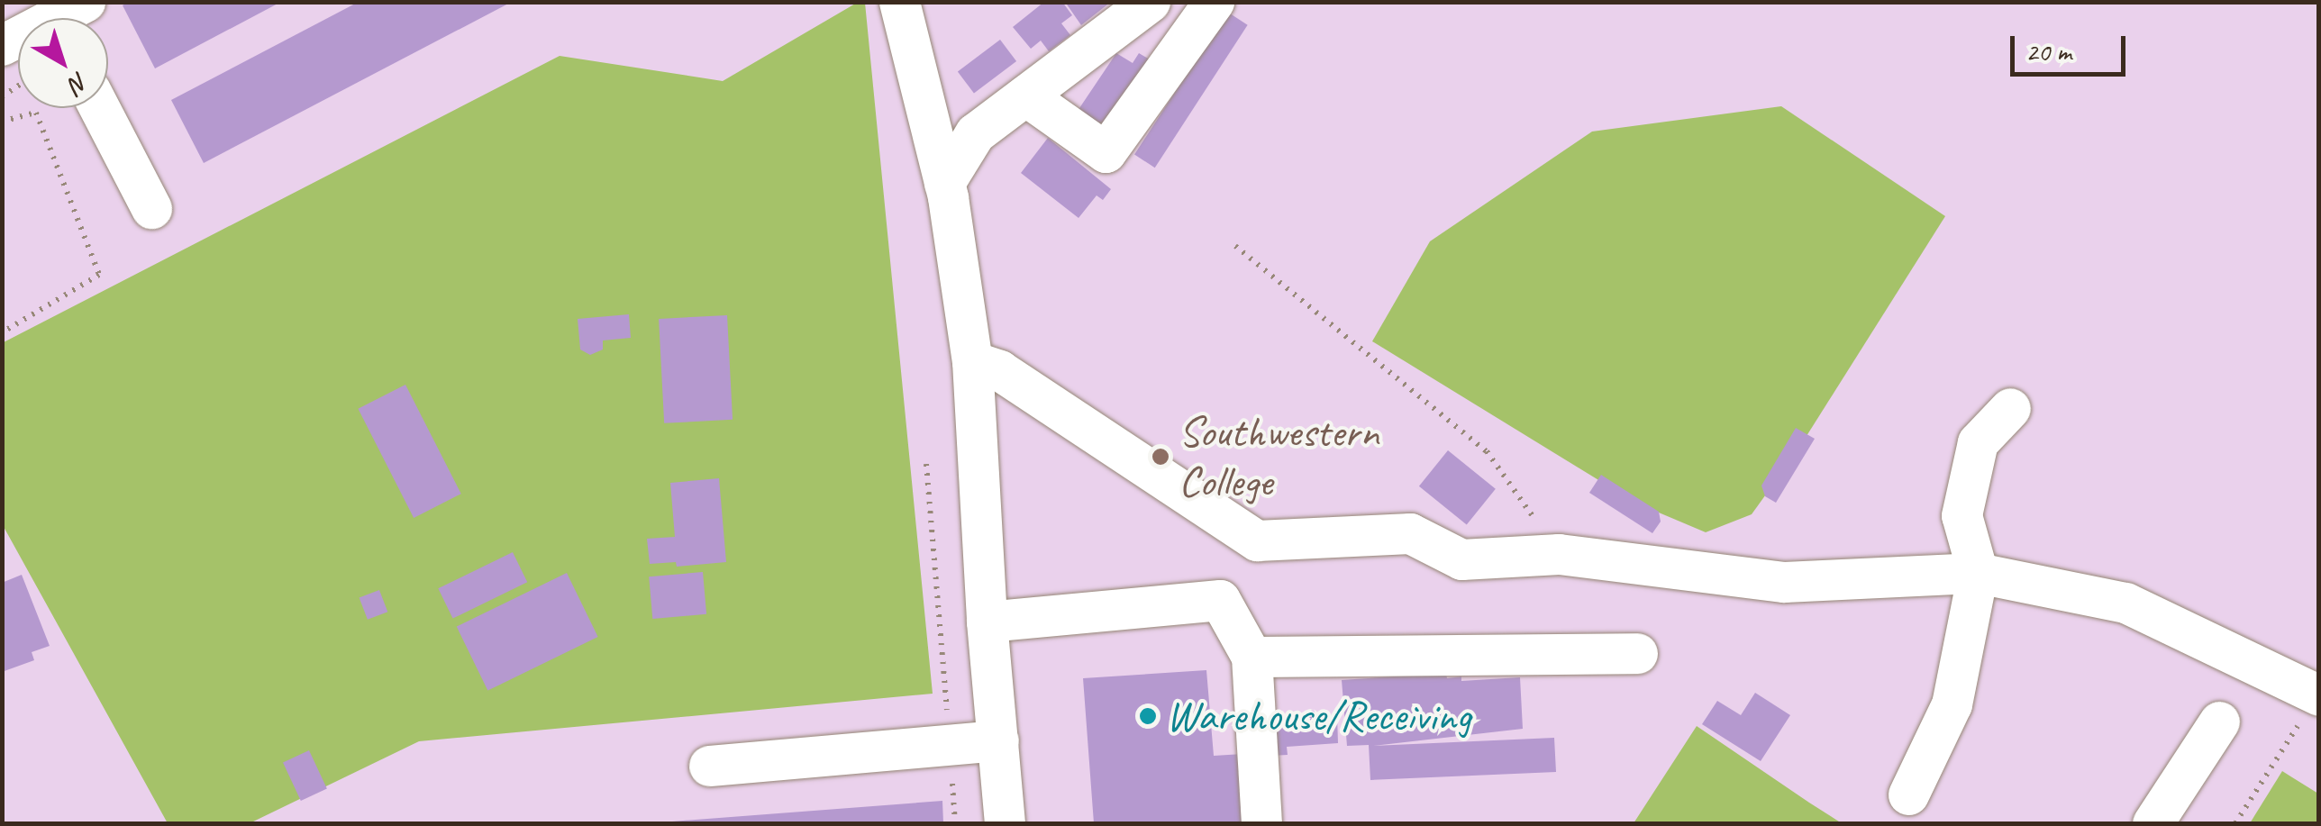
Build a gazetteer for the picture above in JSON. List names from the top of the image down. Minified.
{"places":["Southwestern College","Warehouse/Receiving"],"scale_bar":"20 m","north":"bottom right"}
